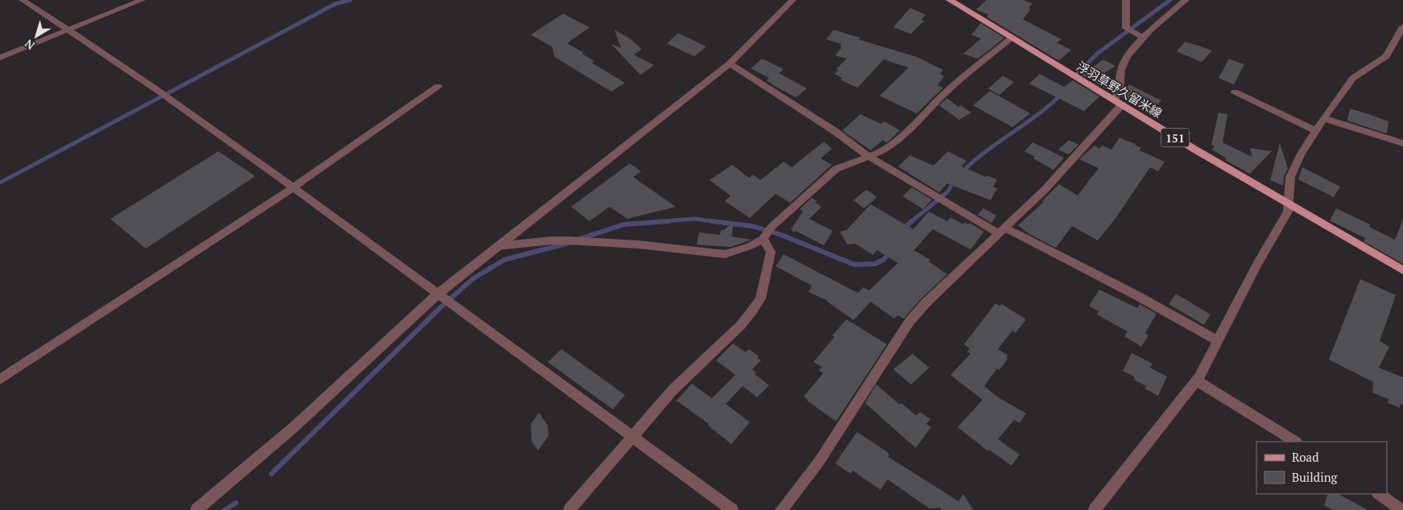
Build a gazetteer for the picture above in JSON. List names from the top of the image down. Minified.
{"streets":{"main road":["浮羽草野久留米線","151"]},"legend":["Road","Building"],"north":"bottom left"}
